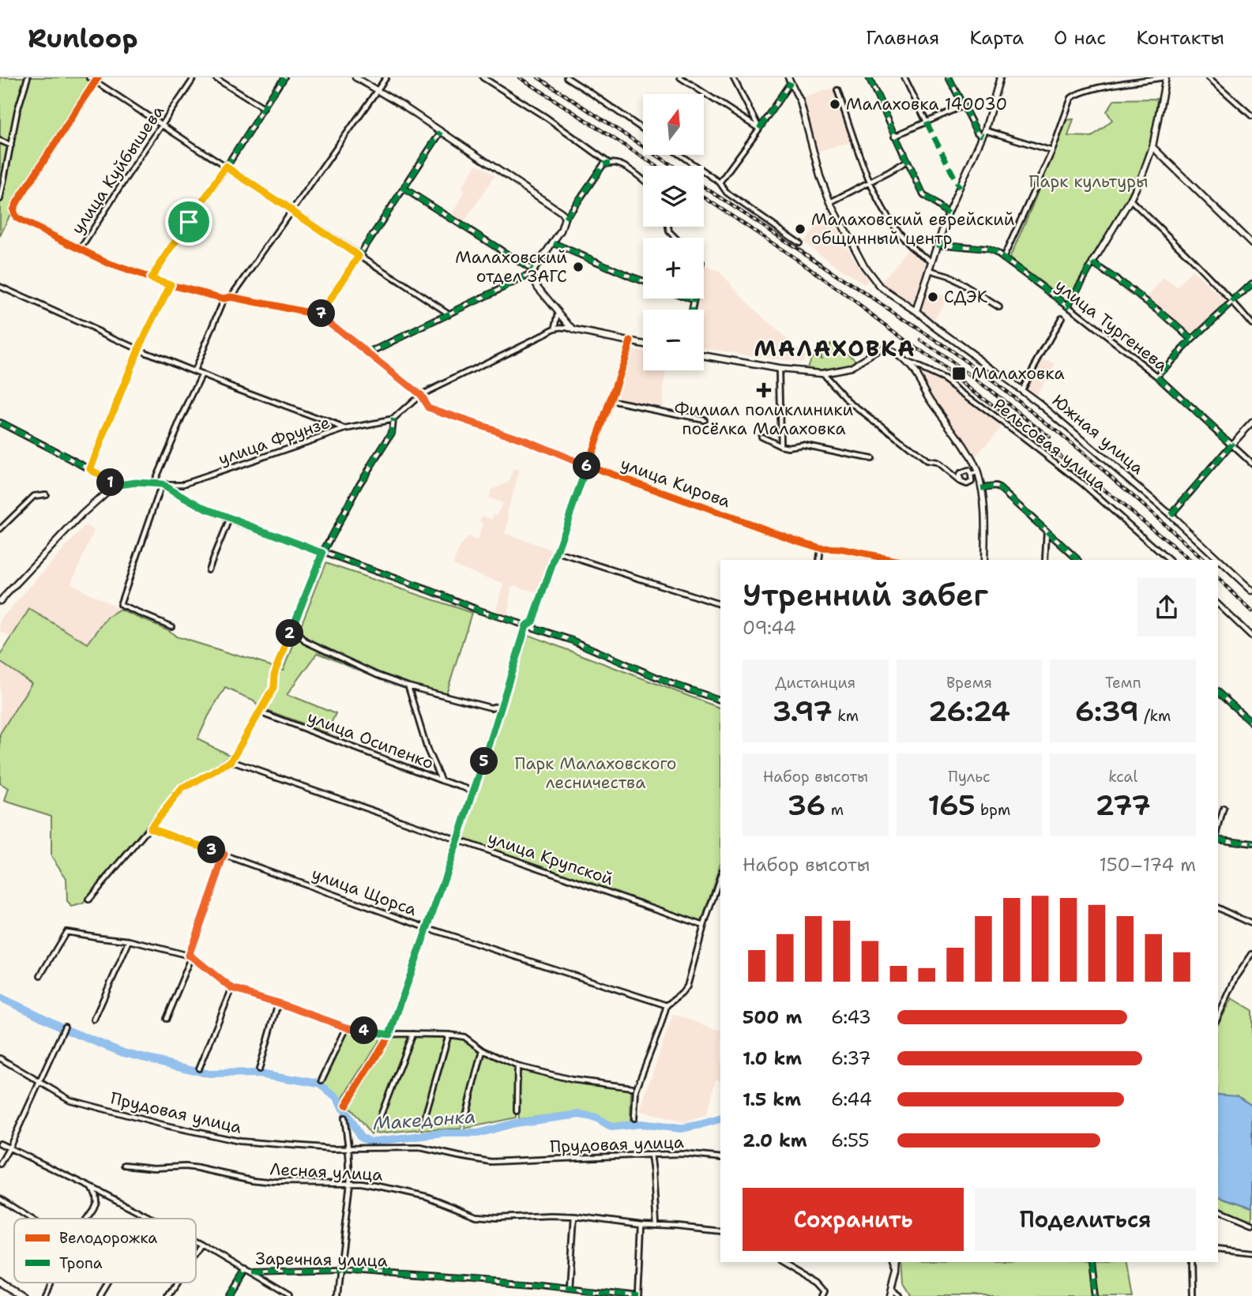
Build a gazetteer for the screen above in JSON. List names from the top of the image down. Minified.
{"streets":{"main road":["Южная улица"],"street":["улица Куйбышева","улица Тургенева","улица Фрунзе","Рельсовая улица","улица Кирова","улица Осипенко","улица Крупской","улица Щорса","Прудовая улица","Лесная улица","Заречная улица"]},"districts":["МАЛАХОВКА"],"water":["Македонка"],"parks":["Парк культуры","Парк Малаховского лесничества"],"places":{"other":["Малаховка 140030","Малаховский еврейский общинный центр","Малаховский отдел ЗАГС","СДЭК"],"transit":["Малаховка"],"health":["Филиал поликлиники посёлка Малаховка"]},"legend":["Велодорожка","Тропа"],"north":"top","page":{"header":"Runloop","nav":["Главная","Карта","О нас","Контакты"],"map_buttons":["+","−"],"pins":["7","6","1","2","5","3","4"],"heading":["Утренний забег","09:44"],"stats":[["Дистанция","3.97 km"],["Время","26:24"],["Темп","6:39 /km"],["Набор высоты","36 m"],["Пульс","165 bpm"],["kcal","277"]],"chart":["Набор высоты","150–174 m"],"list":[{"name":"500 m","note":"6:43"},{"name":"1.0 km","note":"6:37"},{"name":"1.5 km","note":"6:44"},{"name":"2.0 km","note":"6:55"}],"buttons":["Сохранить","Поделиться"]}}
